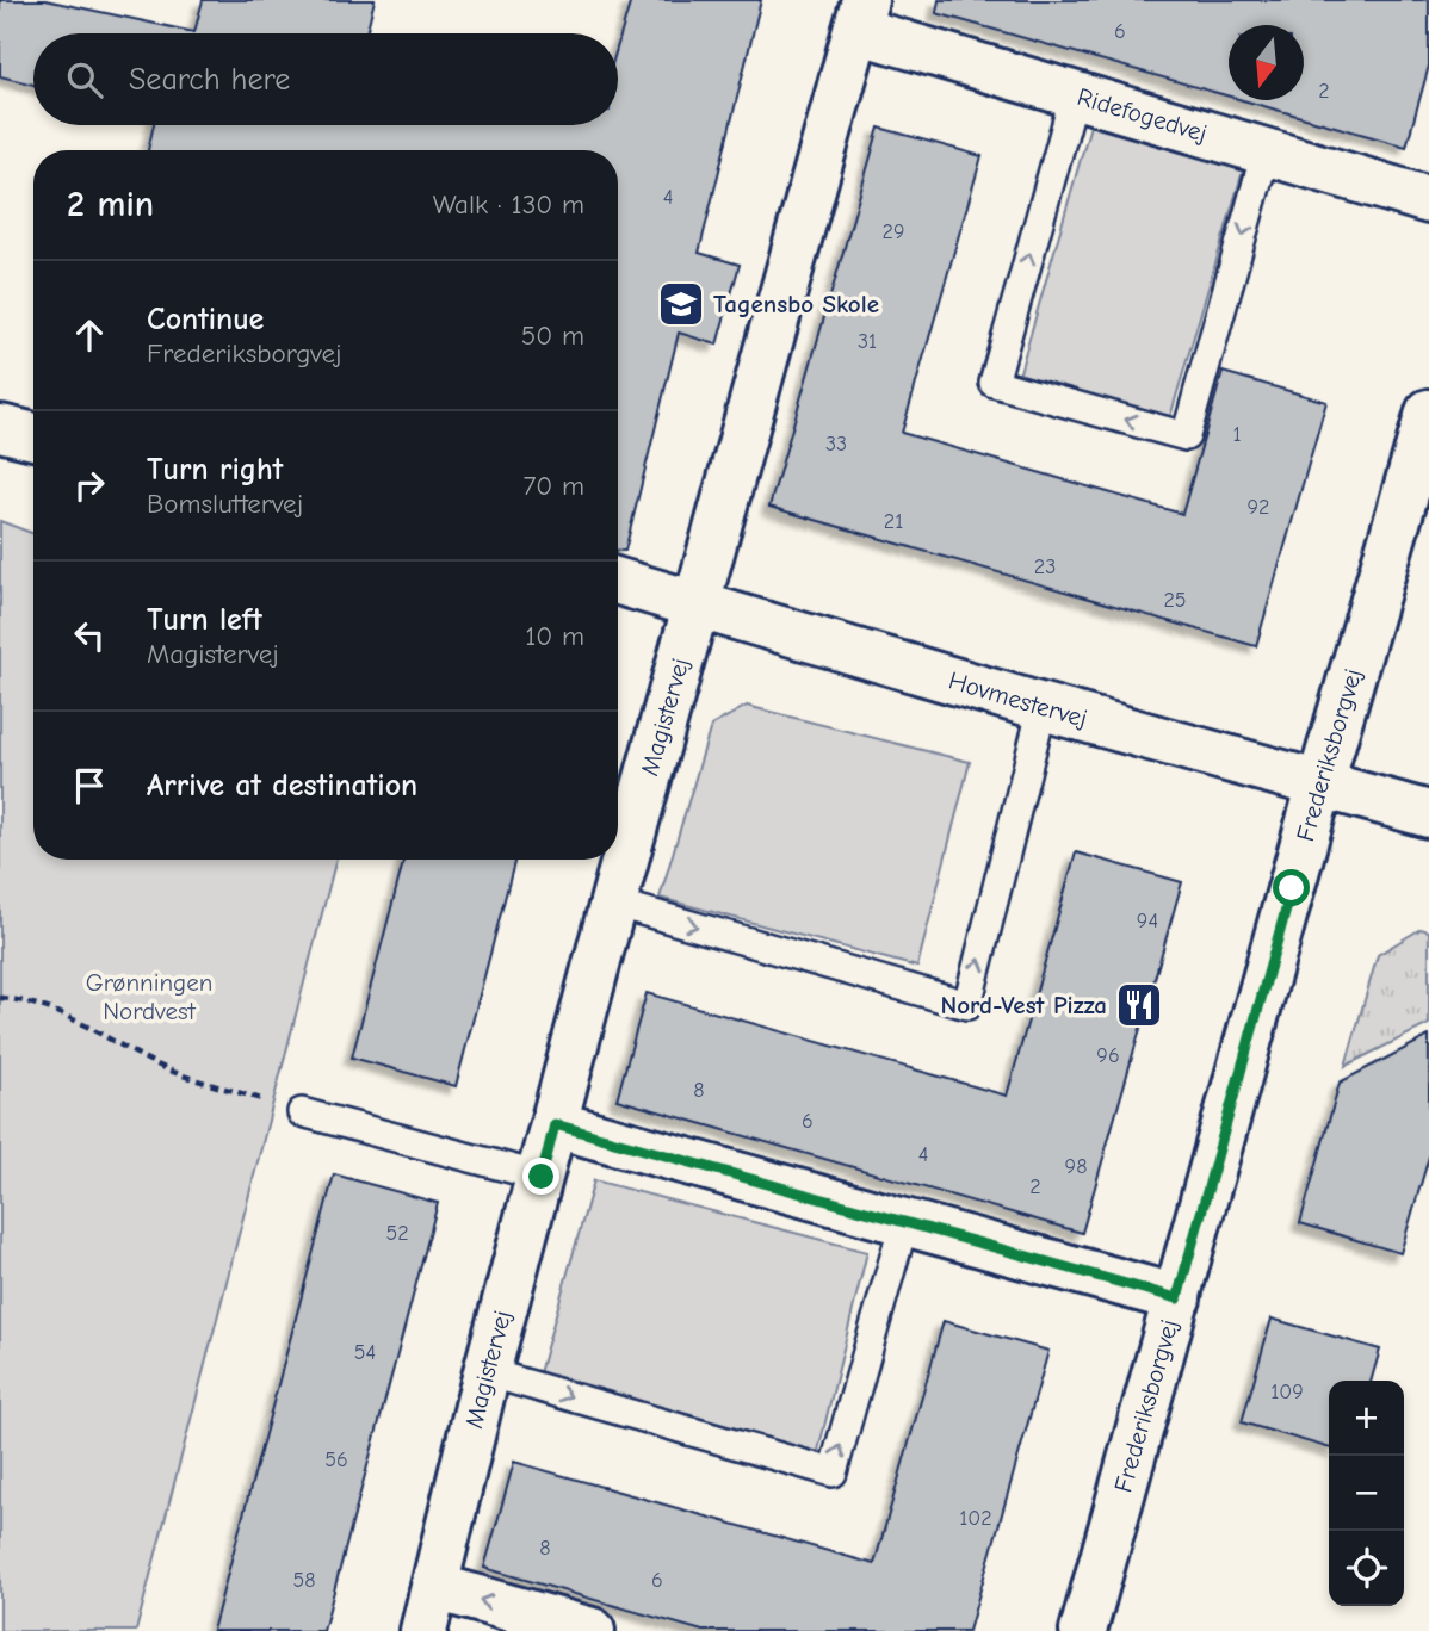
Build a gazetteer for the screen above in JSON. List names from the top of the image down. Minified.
{"streets":{"street":["Ridefogedvej","Hovmestervej","Magistervej","Frederiksborgvej"]},"crossings":[["Ridefogedvej","Magistervej"],["Hovmestervej","Magistervej"],["Hovmestervej","Frederiksborgvej"]],"parks":["Grønningen Nordvest"],"places":{"school or university":["Tagensbo Skole"],"restaurant":["Nord-Vest Pizza"]},"house_numbers":["6","2","4","29","31","1","33","92","21","23","25","94","96","8","6","4","98","2","52","54","109","56","102","8","58","6"],"north":"bottom","page":{"search":"Search here","heading":["2 min","Walk · 130 m"],"list":[["Continue","Frederiksborgvej","50 m"],["Turn right","Bomsluttervej","70 m"],["Turn left","Magistervej","10 m"],"Arrive at destination"],"map_buttons":["+","−"]}}
